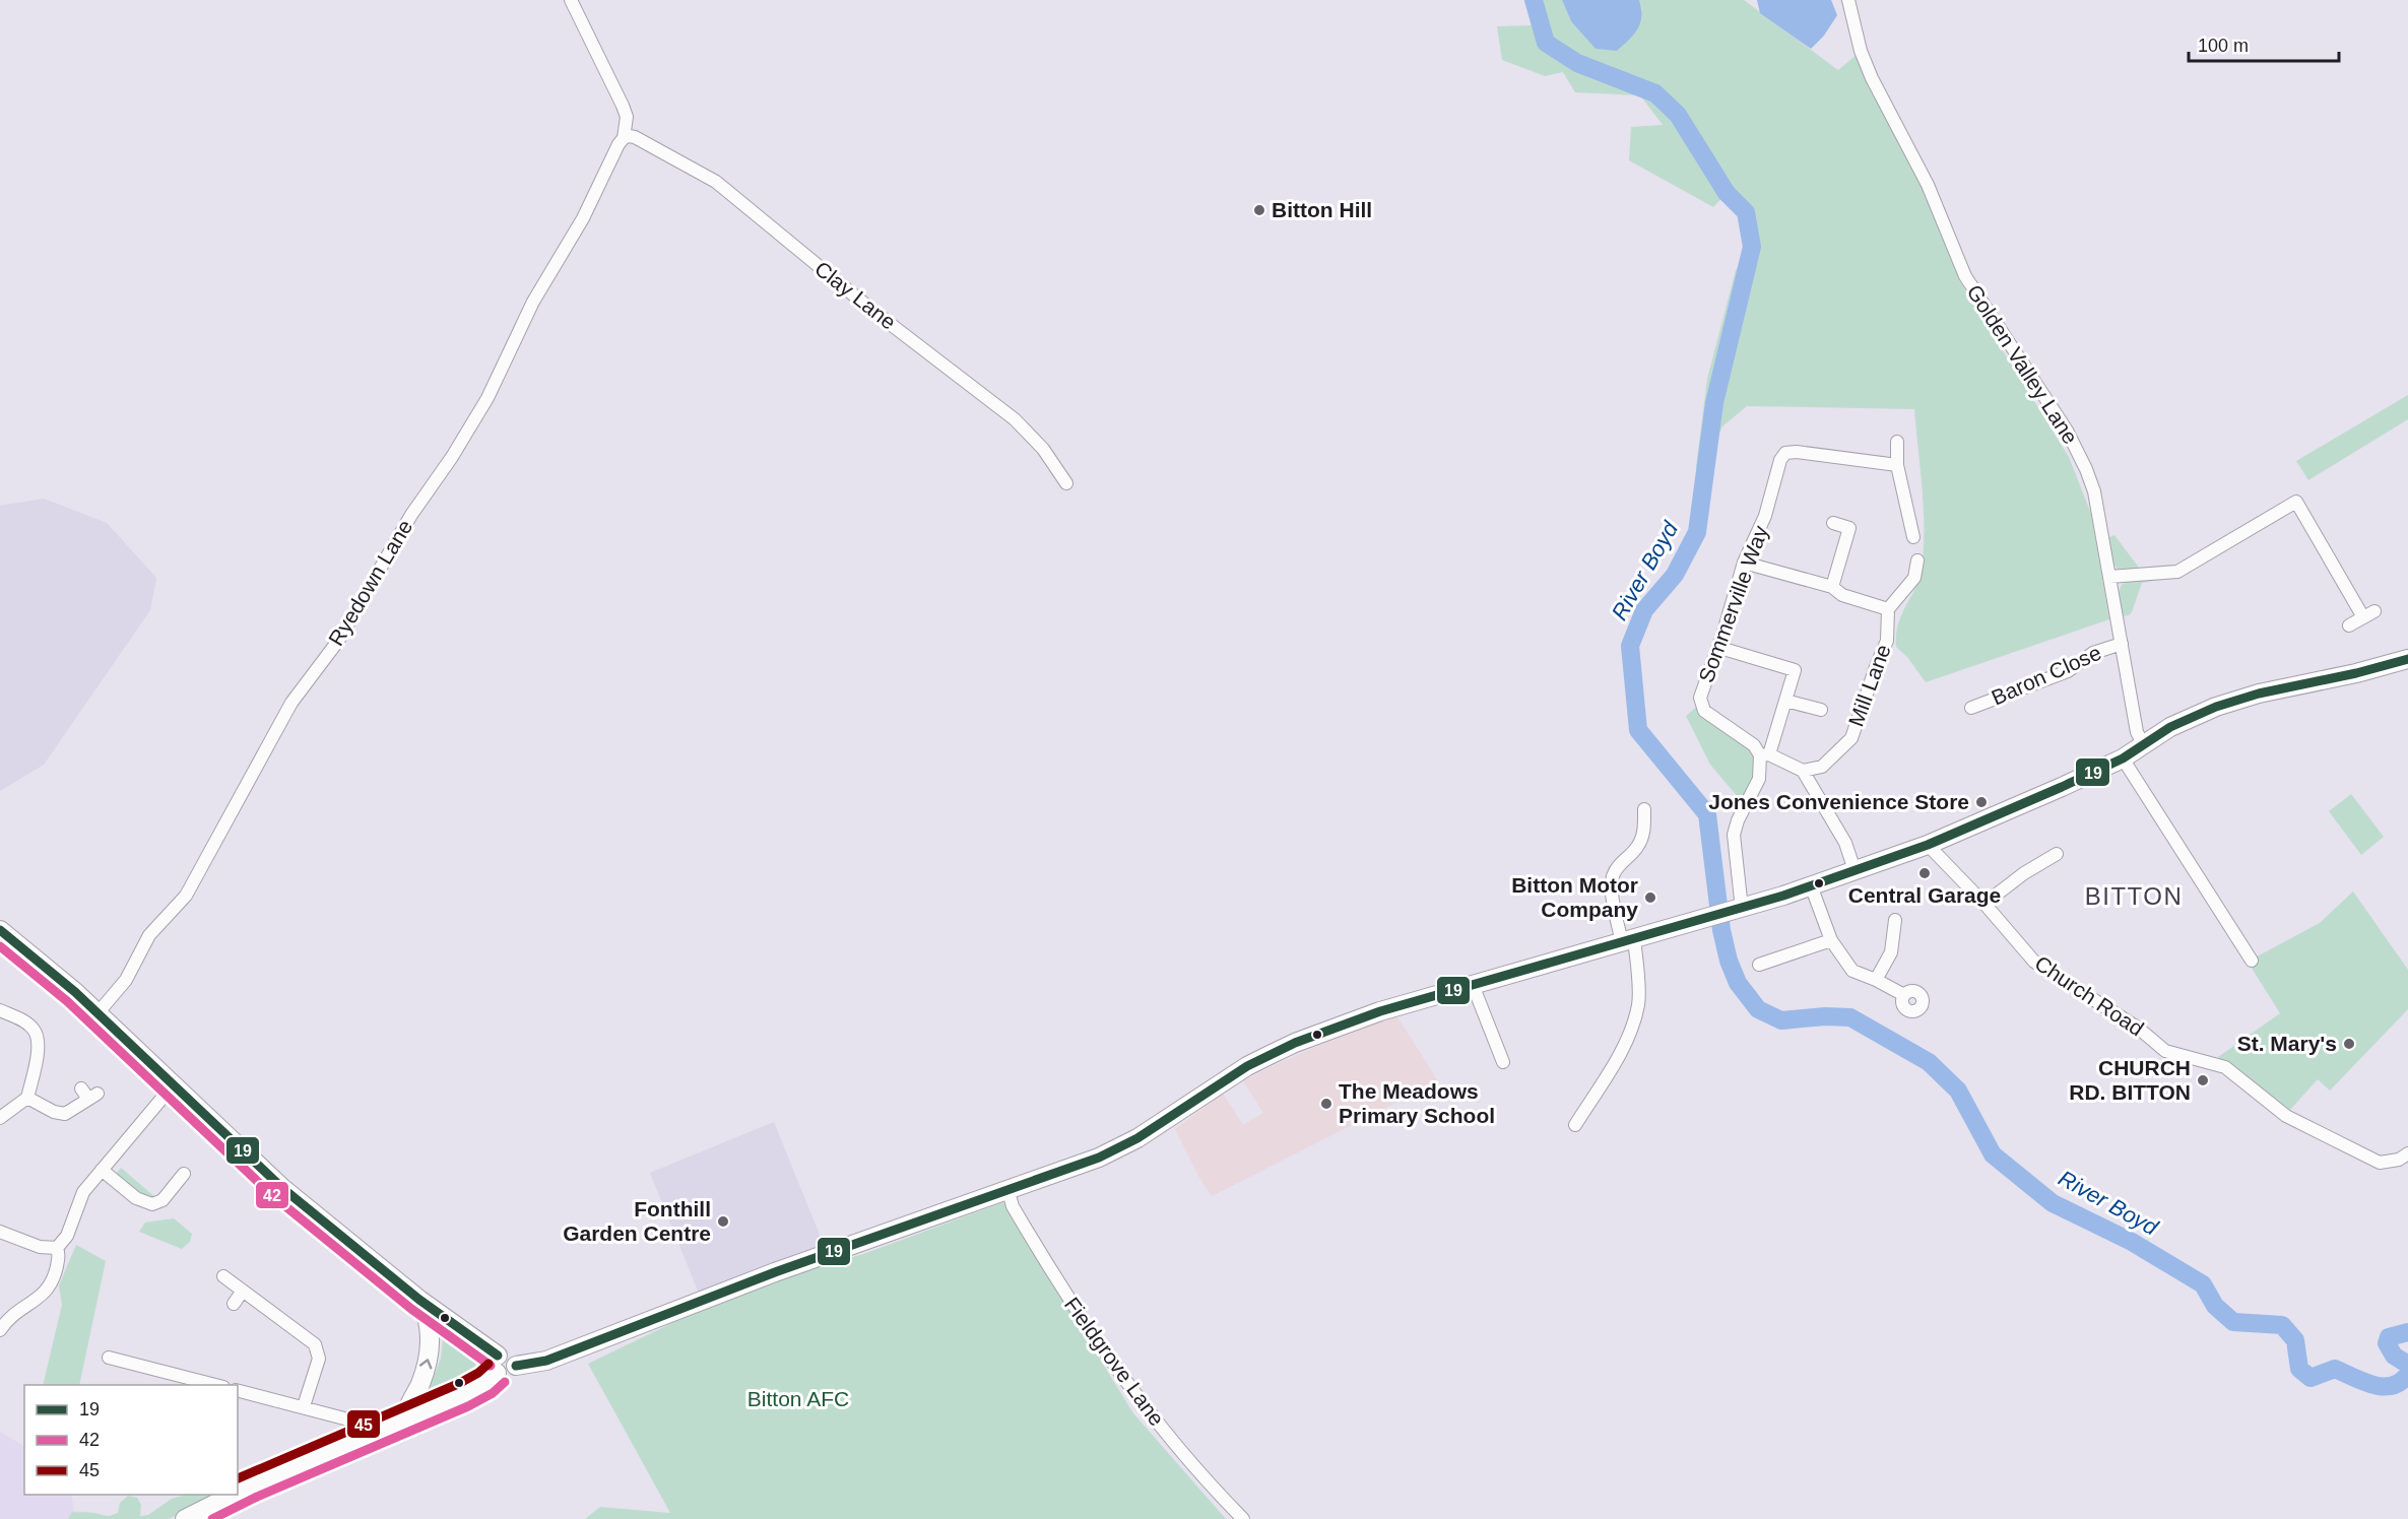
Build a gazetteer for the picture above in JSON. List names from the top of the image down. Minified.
{"streets":{"street":["Clay Lane","Golden Valley Lane","Ryedown Lane","Sommerville Way","Baron Close","Mill Lane","Church Road","Fieldgrove Lane"]},"crossings":[["Clay Lane","Ryedown Lane"],["Golden Valley Lane","Baron Close"]],"districts":["BITTON"],"water":["River Boyd"],"parks":["Bitton AFC"],"places":["Bitton Hill","Jones Convenience Store","Central Garage","Bitton Motor Company","St. Mary's","CHURCH RD. BITTON","The Meadows Primary School","Fonthill Garden Centre"],"lines":["transit line 19","transit line 42","transit line 45"],"legend":["19","42","45"],"scale_bar":"100 m"}
